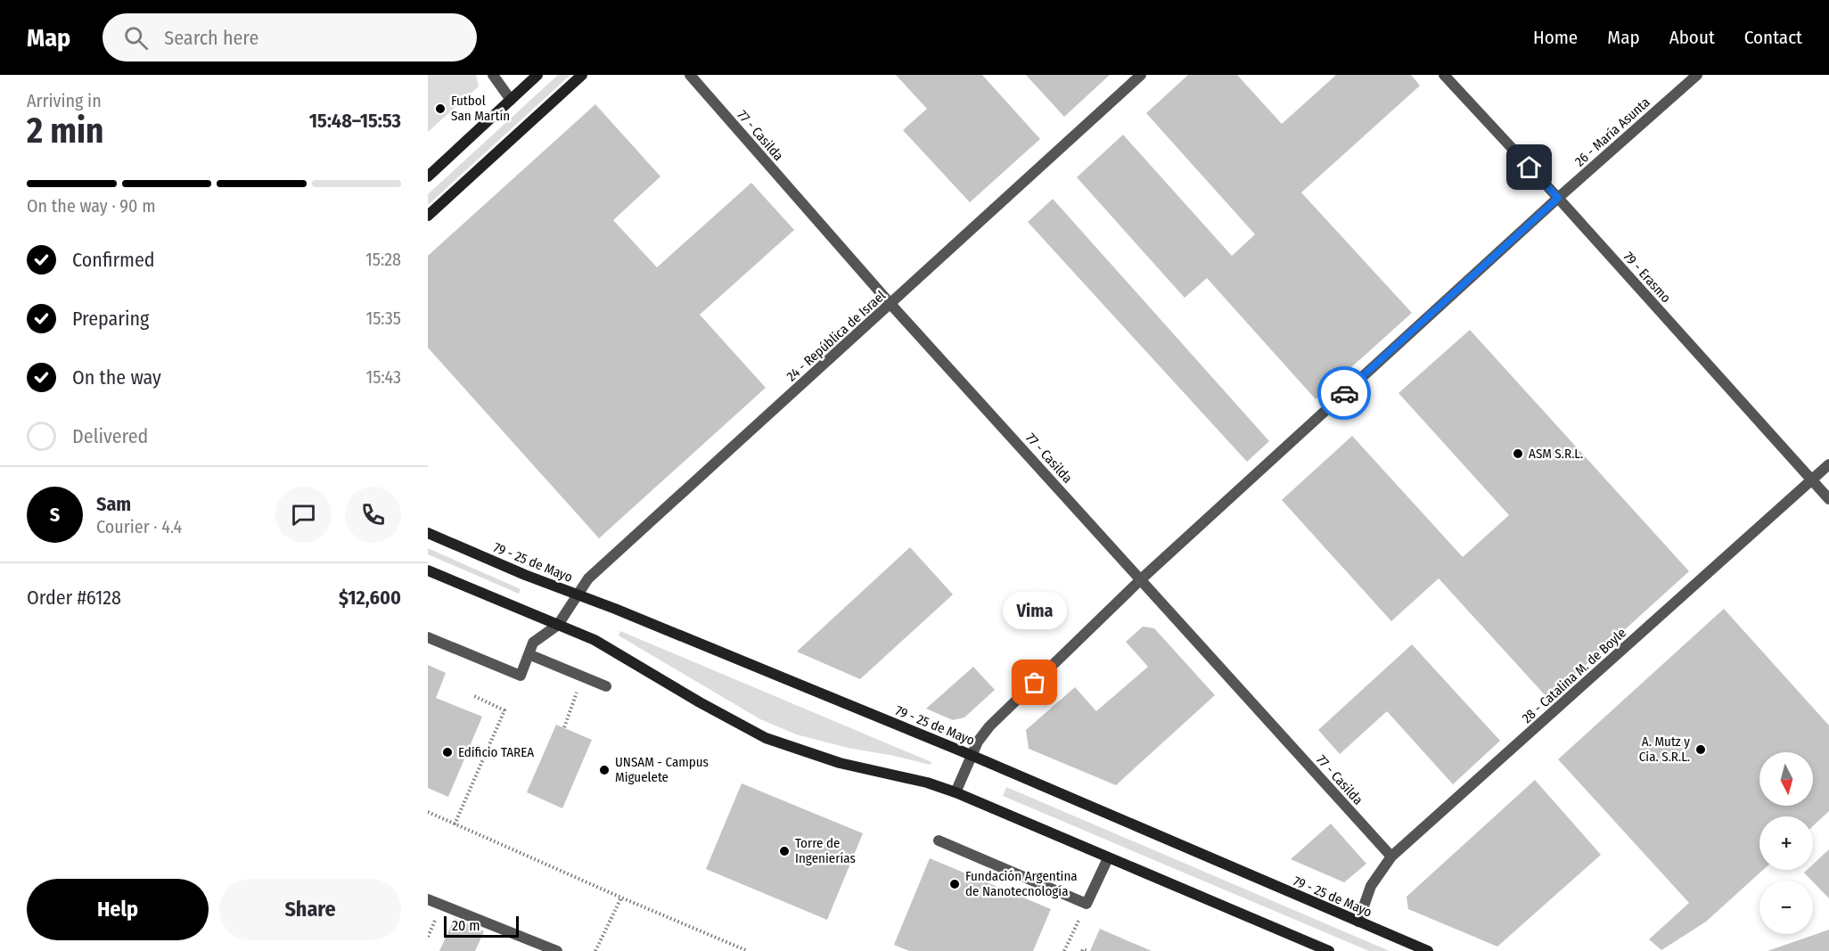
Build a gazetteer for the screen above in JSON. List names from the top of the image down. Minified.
{"streets":{"main road":["79 - 25 de Mayo"],"street":["26 - María Asunta","77 - Casilda","79 - Erasmo","24 - República de Israel","28 - Catalina M. de Boyle"]},"crossings":[["26 - María Asunta","77 - Casilda"],["26 - María Asunta","79 - Erasmo"],["26 - María Asunta","79 - 25 de Mayo"],["77 - Casilda","24 - República de Israel"],["77 - Casilda","28 - Catalina M. de Boyle"],["79 - Erasmo","28 - Catalina M. de Boyle"],["24 - República de Israel","79 - 25 de Mayo"],["79 - 25 de Mayo","28 - Catalina M. de Boyle"]],"places":["Futbol San Martín","ASM S.R.L.","Vima","A. Mutz y Cia. S.R.L.","Edificio TAREA","UNSAM - Campus Miguelete","Torre de Ingenierías","Fundación Argentina de Nanotecnología"],"scale_bar":"20 m","north":"bottom","page":{"header":"Map","search":"Search here","nav":["Home","Map","About","Contact"],"heading":["2 min","Arriving in","15:48–15:53"],"panel":["Sam","Courier · 4.4","Order #6128","$12,600"],"bar":"On the way · 90 m","list":[["Confirmed","15:28"],["Preparing","15:35"],["On the way","15:43"],"Delivered"],"round":"S","bubble":"Vima","map_buttons":["+","−"],"buttons":["Help","Share"],"scale":"20 m"}}
